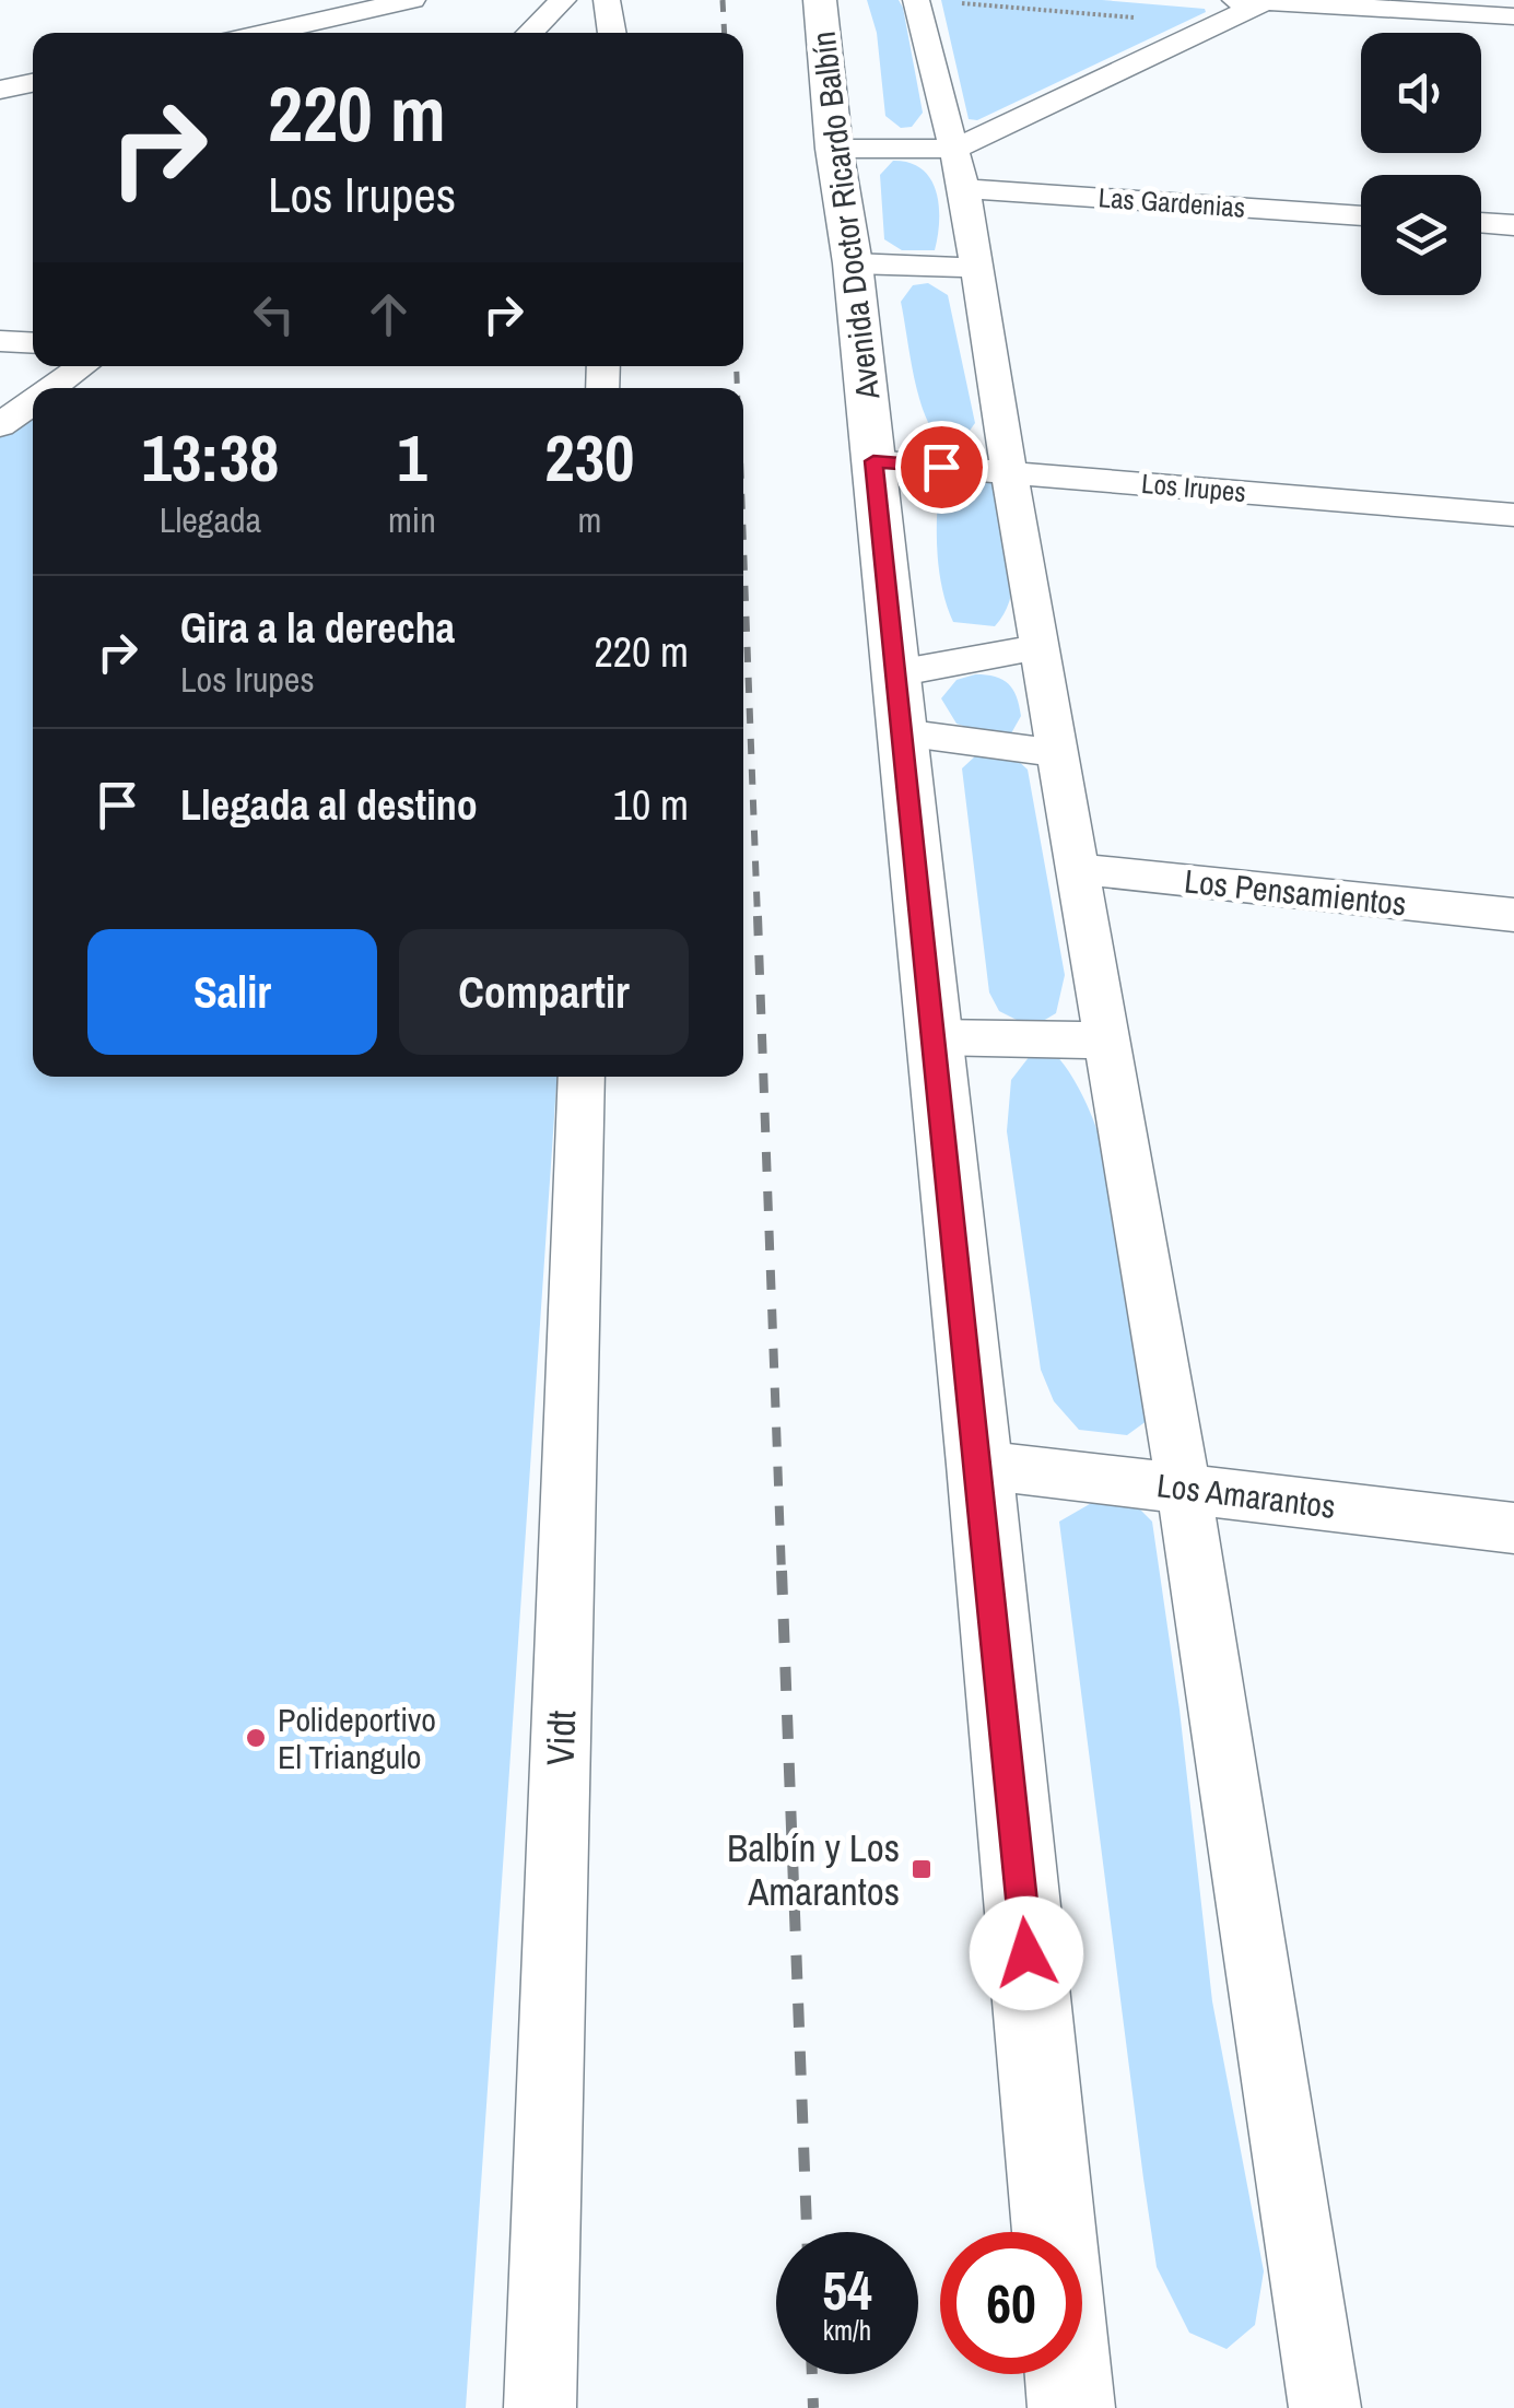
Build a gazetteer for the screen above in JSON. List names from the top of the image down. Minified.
{"streets":{"main road":["Avenida Doctor Ricardo Balbín"],"street":["Las Gardenias","Los Irupes","Los Pensamientos","Los Amarantos","Vidt"]},"crossings":[["Las Gardenias","Avenida Doctor Ricardo Balbín"],["Avenida Doctor Ricardo Balbín","Los Irupes"],["Avenida Doctor Ricardo Balbín","Los Amarantos"]],"places":{"other":["Polideportivo El Triangulo"],"transit":["Balbín y Los Amarantos"]},"page":{"turn":["220 m","Los Irupes"],"eta":["13:38","Llegada","1","min","230","m"],"list":[{"name":"Gira a la derecha","note":"Los Irupes","value":"220 m"},{"name":"Llegada al destino","value":"10 m"}],"buttons":["Salir","Compartir"],"speed":"54 km/h","limit":"60"}}
